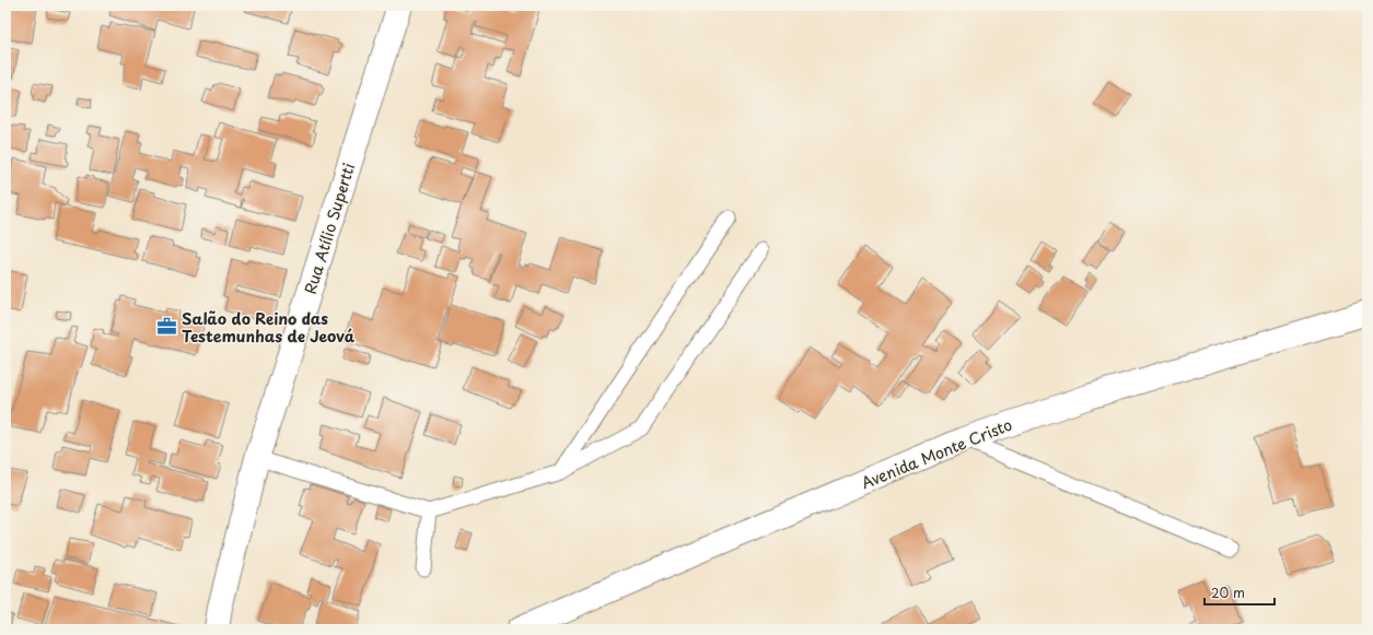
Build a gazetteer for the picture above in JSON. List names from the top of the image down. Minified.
{"streets":{"main road":["Rua Atílio Supertti","Avenida Monte Cristo"]},"places":{"office":["Salão do Reino das Testemunhas de Jeová"]},"scale_bar":"20 m"}
